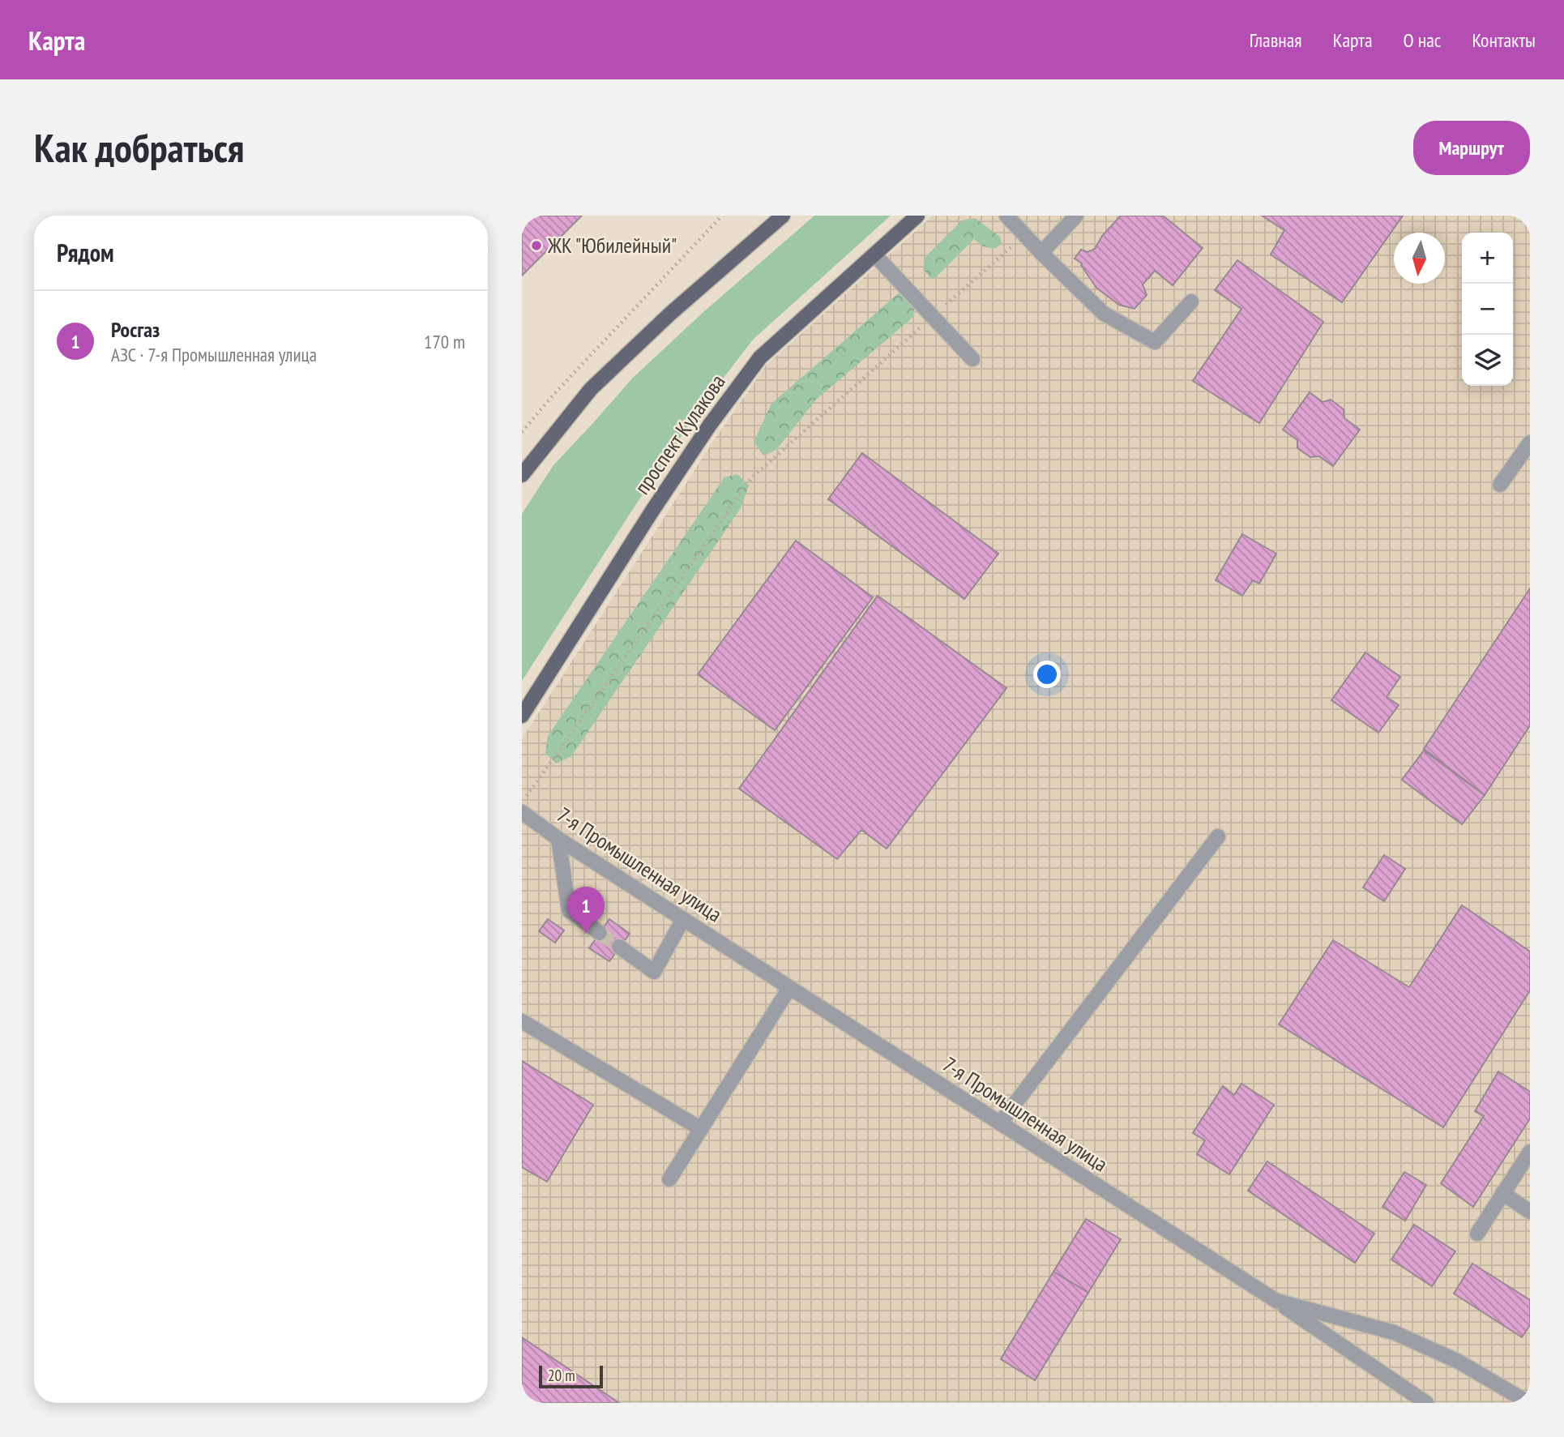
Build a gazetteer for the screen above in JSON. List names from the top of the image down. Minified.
{"streets":{"main road":["проспект Кулакова"],"street":["7-я Промышленная улица"]},"places":["ЖК \"Юбилейный\""],"scale_bar":"20 m","north":"bottom","page":{"header":"Карта","nav":["Главная","Карта","О нас","Контакты"],"buttons":"Маршрут","title":"Как добраться","heading":"Рядом","map_buttons":["+","−"],"list":[{"mark":"1","name":"Росгаз","note":"АЗС · 7-я Промышленная улица","value":"170 m"}],"pins":"1","scale":"20 m"}}
